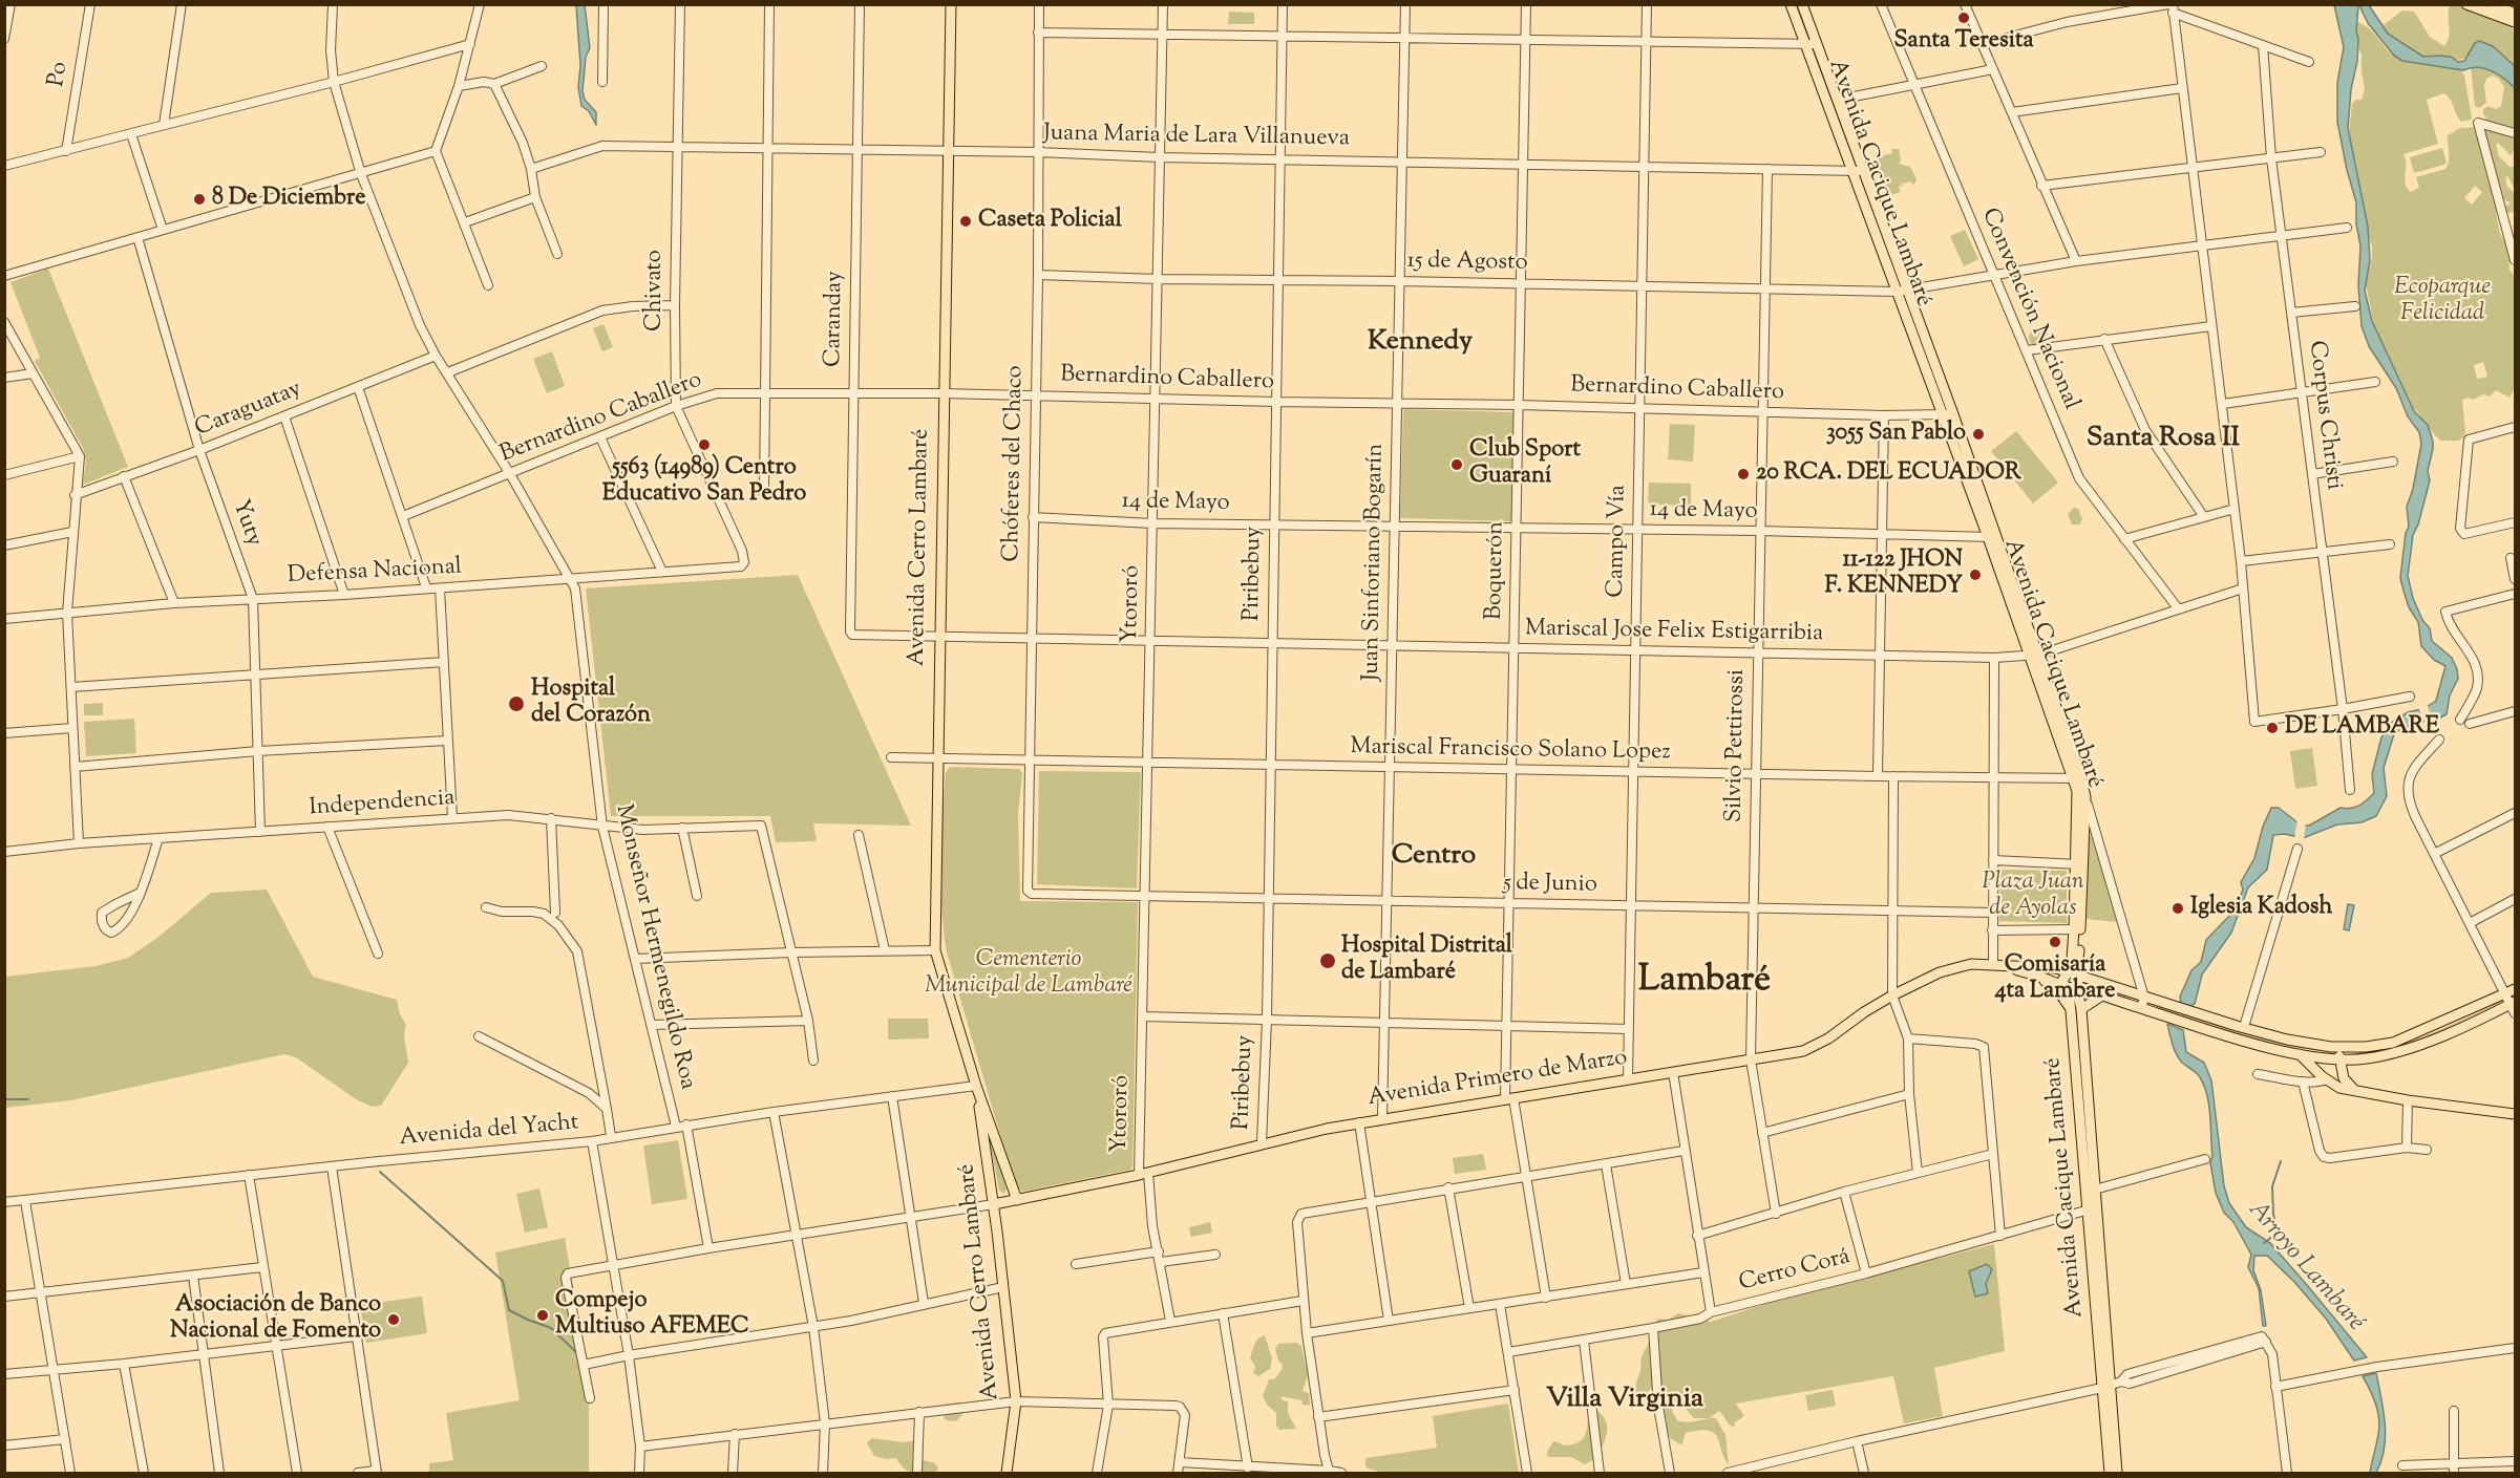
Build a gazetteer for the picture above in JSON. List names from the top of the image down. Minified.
{"streets":{"main road":["Avenida Cacique Lambaré","Avenida Cerro Lambaré","Avenida Primero de Marzo"],"street":["Po","Juana Maria de Lara Villanueva","15 de Agosto","Chivato","Convención Nacional","Caranday","Bernardino Caballero","Caraguatay","Corpus Christi","Chóferes del Chaco","14 de Mayo","Yuty","Campo Vía","Juan Sinforiano Bogarín","Boquerón","Defensa Nacional","Piribebuy","Ytororó","Mariscal Jose Felix Estigarribia","Silvio Pettirossi","Mariscal Francisco Solano Lopez","Independencia","5 de Junio","Monseñor Hermenegildo Roa","Avenida del Yacht","Cerro Corá"]},"crossings":[["Juana Maria de Lara Villanueva","Avenida Cacique Lambaré"],["Juana Maria de Lara Villanueva","Chivato"],["Juana Maria de Lara Villanueva","Caranday"],["Juana Maria de Lara Villanueva","Chóferes del Chaco"],["Juana Maria de Lara Villanueva","Campo Vía"],["Juana Maria de Lara Villanueva","Avenida Cerro Lambaré"],["Juana Maria de Lara Villanueva","Juan Sinforiano Bogarín"],["Juana Maria de Lara Villanueva","Boquerón"],["Juana Maria de Lara Villanueva","Piribebuy"],["Juana Maria de Lara Villanueva","Ytororó"],["Juana Maria de Lara Villanueva","Silvio Pettirossi"],["Avenida Cacique Lambaré","15 de Agosto"],["Avenida Cacique Lambaré","Bernardino Caballero"],["Avenida Cacique Lambaré","14 de Mayo"],["Avenida Cacique Lambaré","Mariscal Jose Felix Estigarribia"],["Avenida Cacique Lambaré","Mariscal Francisco Solano Lopez"],["Avenida Cacique Lambaré","Avenida Primero de Marzo"],["Avenida Cacique Lambaré","Cerro Corá"],["15 de Agosto","Convención Nacional"],["15 de Agosto","Corpus Christi"],["15 de Agosto","Chóferes del Chaco"],["15 de Agosto","Campo Vía"],["15 de Agosto","Juan Sinforiano Bogarín"],["15 de Agosto","Boquerón"],["15 de Agosto","Piribebuy"],["15 de Agosto","Ytororó"],["15 de Agosto","Silvio Pettirossi"],["Chivato","Bernardino Caballero"],["Chivato","Defensa Nacional"],["Convención Nacional","Mariscal Jose Felix Estigarribia"],["Caranday","Bernardino Caballero"],["Caranday","Mariscal Jose Felix Estigarribia"],["Bernardino Caballero","Chóferes del Chaco"],["Bernardino Caballero","Campo Vía"],["Bernardino Caballero","Avenida Cerro Lambaré"],["Bernardino Caballero","Juan Sinforiano Bogarín"],["Bernardino Caballero","Boquerón"],["Bernardino Caballero","Piribebuy"],["Bernardino Caballero","Ytororó"],["Bernardino Caballero","Silvio Pettirossi"],["Bernardino Caballero","Monseñor Hermenegildo Roa"],["Caraguatay","Yuty"],["Caraguatay","Monseñor Hermenegildo Roa"],["Chóferes del Chaco","14 de Mayo"],["Chóferes del Chaco","Mariscal Jose Felix Estigarribia"],["Chóferes del Chaco","Mariscal Francisco Solano Lopez"],["Chóferes del Chaco","5 de Junio"],["14 de Mayo","Campo Vía"],["14 de Mayo","Juan Sinforiano Bogarín"],["14 de Mayo","Boquerón"],["14 de Mayo","Piribebuy"],["14 de Mayo","Ytororó"],["14 de Mayo","Silvio Pettirossi"],["Yuty","Defensa Nacional"],["Yuty","Independencia"],["Campo Vía","Mariscal Jose Felix Estigarribia"],["Campo Vía","Mariscal Francisco Solano Lopez"],["Campo Vía","5 de Junio"],["Campo Vía","Avenida Primero de Marzo"],["Avenida Cerro Lambaré","Mariscal Jose Felix Estigarribia"],["Avenida Cerro Lambaré","Mariscal Francisco Solano Lopez"],["Avenida Cerro Lambaré","Avenida Primero de Marzo"],["Avenida Cerro Lambaré","Avenida del Yacht"],["Juan Sinforiano Bogarín","Mariscal Jose Felix Estigarribia"],["Juan Sinforiano Bogarín","Mariscal Francisco Solano Lopez"],["Juan Sinforiano Bogarín","5 de Junio"],["Juan Sinforiano Bogarín","Avenida Primero de Marzo"],["Boquerón","Mariscal Jose Felix Estigarribia"],["Boquerón","Mariscal Francisco Solano Lopez"],["Boquerón","5 de Junio"],["Boquerón","Avenida Primero de Marzo"],["Defensa Nacional","Monseñor Hermenegildo Roa"],["Piribebuy","Mariscal Jose Felix Estigarribia"],["Piribebuy","Mariscal Francisco Solano Lopez"],["Piribebuy","5 de Junio"],["Piribebuy","Avenida Primero de Marzo"],["Ytororó","Mariscal Jose Felix Estigarribia"],["Ytororó","Mariscal Francisco Solano Lopez"],["Ytororó","5 de Junio"],["Ytororó","Avenida Primero de Marzo"],["Mariscal Jose Felix Estigarribia","Silvio Pettirossi"],["Silvio Pettirossi","Mariscal Francisco Solano Lopez"],["Silvio Pettirossi","5 de Junio"],["Silvio Pettirossi","Avenida Primero de Marzo"],["Independencia","Monseñor Hermenegildo Roa"],["Monseñor Hermenegildo Roa","Avenida del Yacht"]],"districts":["Kennedy","Santa Rosa II","Centro","Lambaré","Villa Virginia"],"water":["Arroyo Lambaré"],"parks":["Ecoparque Felicidad","Plaza Juan de Ayolas","Cementerio Municipal de Lambaré"],"places":["Santa Teresita","8 De Diciembre","Caseta Policial","3055 San Pablo","5563 (14989) Centro Educativo San Pedro","Club Sport Guaraní","20 RCA. DEL ECUADOR","11-122 JHON F. KENNEDY","Hospital del Corazón","DE LAMBARE","Iglesia Kadosh","Comisaría 4ta Lambare","Hospital Distrital de Lambaré","Compejo Multiuso AFEMEC","Asociación de Banco Nacional de Fomento"]}
